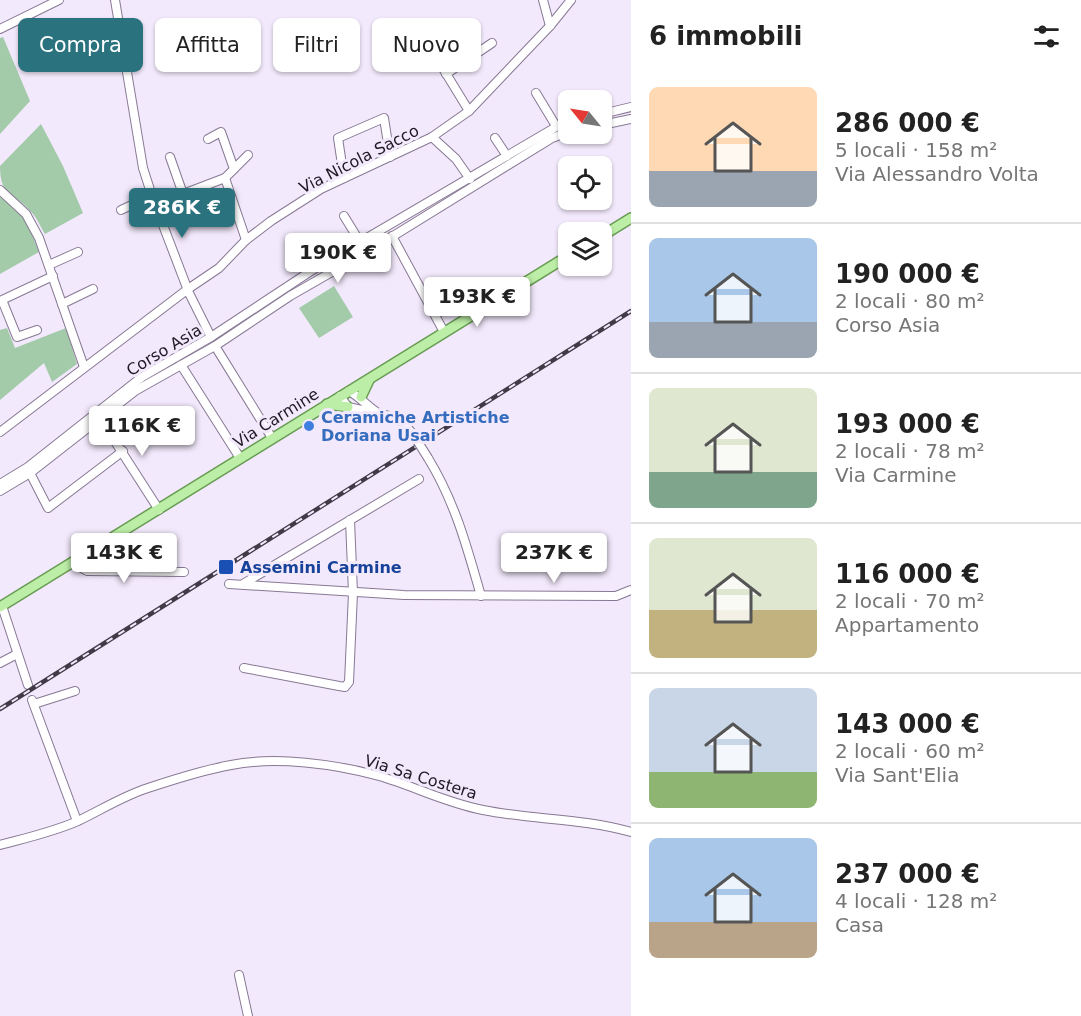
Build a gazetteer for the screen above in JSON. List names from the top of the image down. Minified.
{"streets":{"main road":["Via Carmine"],"street":["Via Nicola Sacco","Corso Asia","Via Sa Costera"]},"places":{"other":["Ceramiche Artistiche Doriana Usai"],"transit":["Assemini Carmine"]},"north":"top left","page":{"heading":"6 immobili","chip":["Compra","Affitta","Filtri","Nuovo"],"list":[{"name":"286 000 €","note":"5 locali · 158 m² · Via Alessandro Volta"},{"name":"190 000 €","note":"2 locali · 80 m² · Corso Asia"},{"name":"193 000 €","note":"2 locali · 78 m² · Via Carmine"},{"name":"116 000 €","note":"2 locali · 70 m² · Appartamento"},{"name":"143 000 €","note":"2 locali · 60 m² · Via Sant'Elia"},{"name":"237 000 €","note":"4 locali · 128 m² · Casa"}],"price":["286K €","190K €","193K €","116K €","143K €","237K €"]}}
